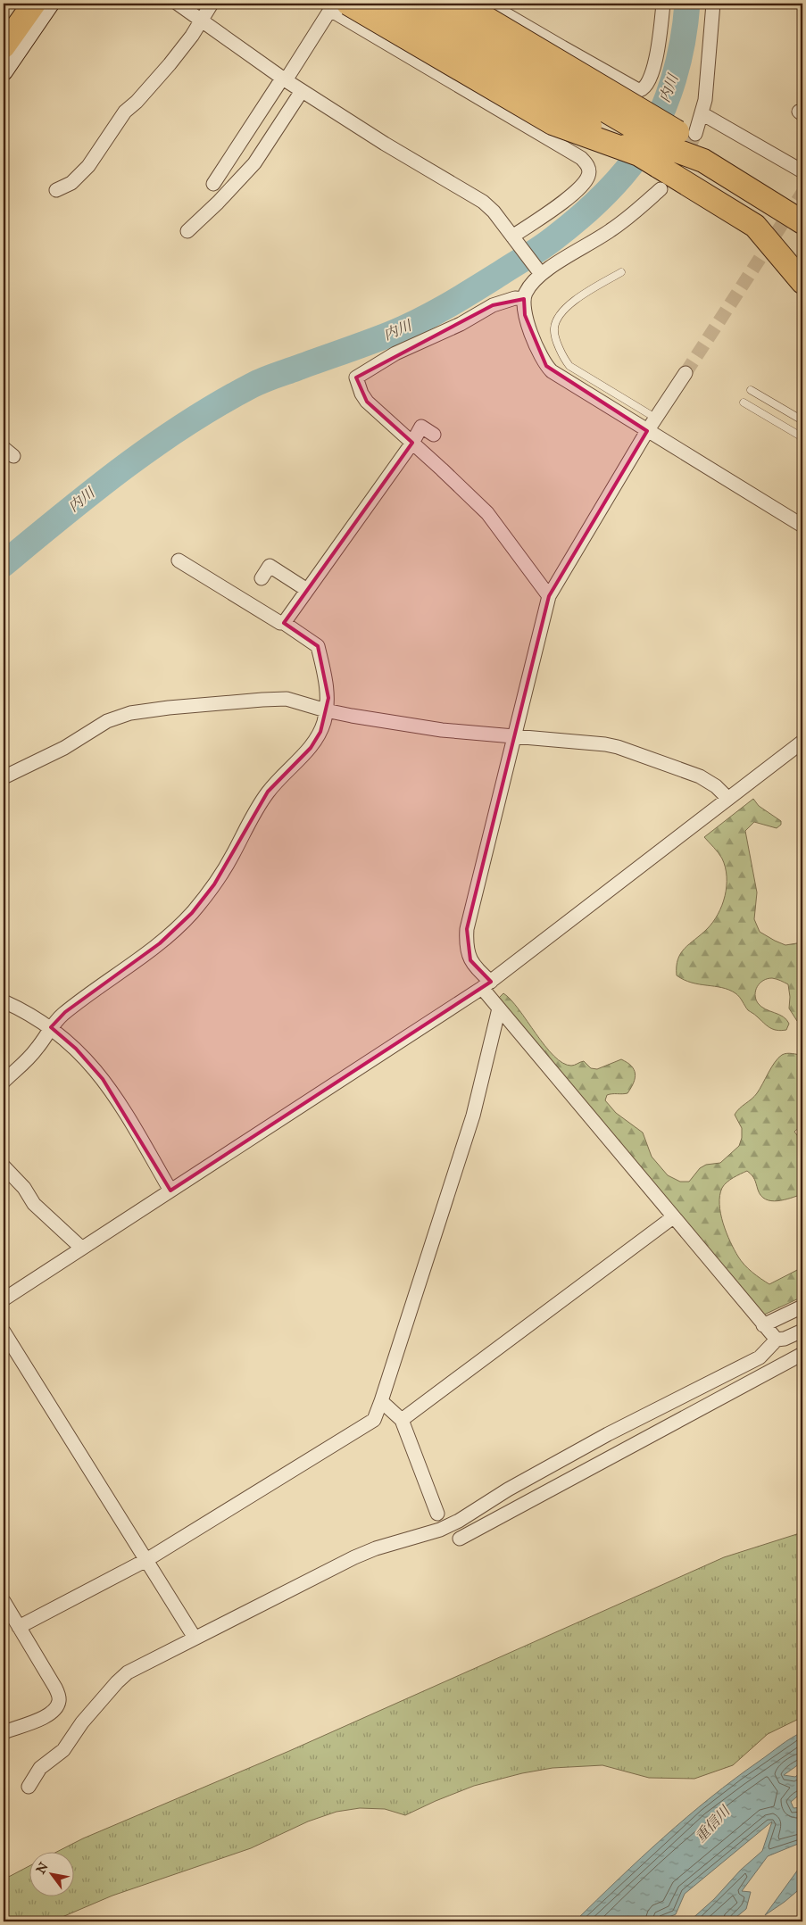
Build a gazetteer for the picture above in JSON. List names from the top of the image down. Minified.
{"water":["内川","重信川"],"north":"top left"}
